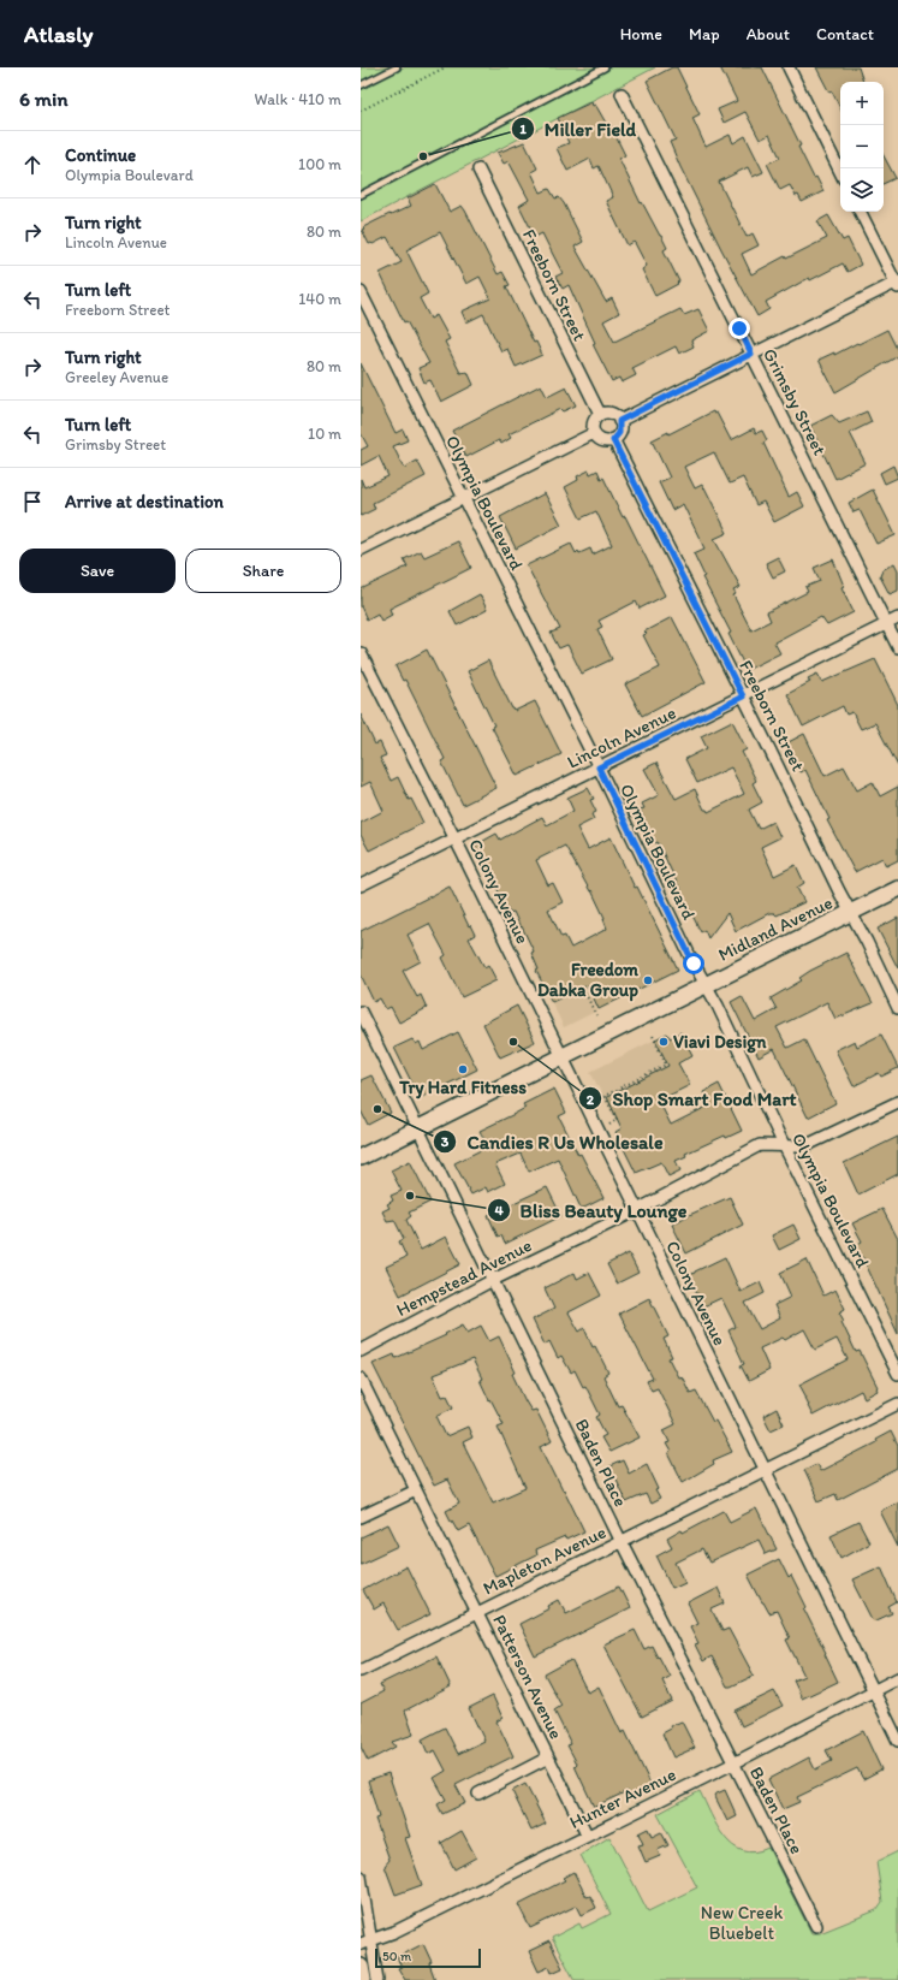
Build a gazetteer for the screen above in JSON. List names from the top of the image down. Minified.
{"streets":{"main road":["Midland Avenue"],"street":["Freeborn Street","Grimsby Street","Olympia Boulevard","Lincoln Avenue","Colony Avenue","Hempstead Avenue","Baden Place","Mapleton Avenue","Patterson Avenue","Hunter Avenue"]},"crossings":[["Freeborn Street","Lincoln Avenue"],["Freeborn Street","Midland Avenue"],["Grimsby Street","Lincoln Avenue"],["Olympia Boulevard","Lincoln Avenue"],["Olympia Boulevard","Midland Avenue"],["Olympia Boulevard","Hempstead Avenue"],["Lincoln Avenue","Colony Avenue"],["Colony Avenue","Midland Avenue"],["Colony Avenue","Hempstead Avenue"],["Colony Avenue","Mapleton Avenue"],["Colony Avenue","Hunter Avenue"],["Midland Avenue","Baden Place"],["Hempstead Avenue","Baden Place"],["Baden Place","Mapleton Avenue"],["Baden Place","Hunter Avenue"],["Mapleton Avenue","Patterson Avenue"],["Patterson Avenue","Hunter Avenue"]],"parks":["New Creek Bluebelt"],"places":["Miller Field","Freedom Dabka Group","Shop Smart Food Mart","Viavi Design","Try Hard Fitness","Candies R Us Wholesale","Bliss Beauty Lounge"],"scale_bar":"50 m","page":{"header":"Atlasly","nav":["Home","Map","About","Contact"],"heading":["6 min","Walk · 410 m"],"map_buttons":["+","−"],"list":[["Continue","Olympia Boulevard","100 m"],["Turn right","Lincoln Avenue","80 m"],["Turn left","Freeborn Street","140 m"],["Turn right","Greeley Avenue","80 m"],["Turn left","Grimsby Street","10 m"],"Arrive at destination"],"buttons":["Save","Share"],"scale":"50 m"}}
